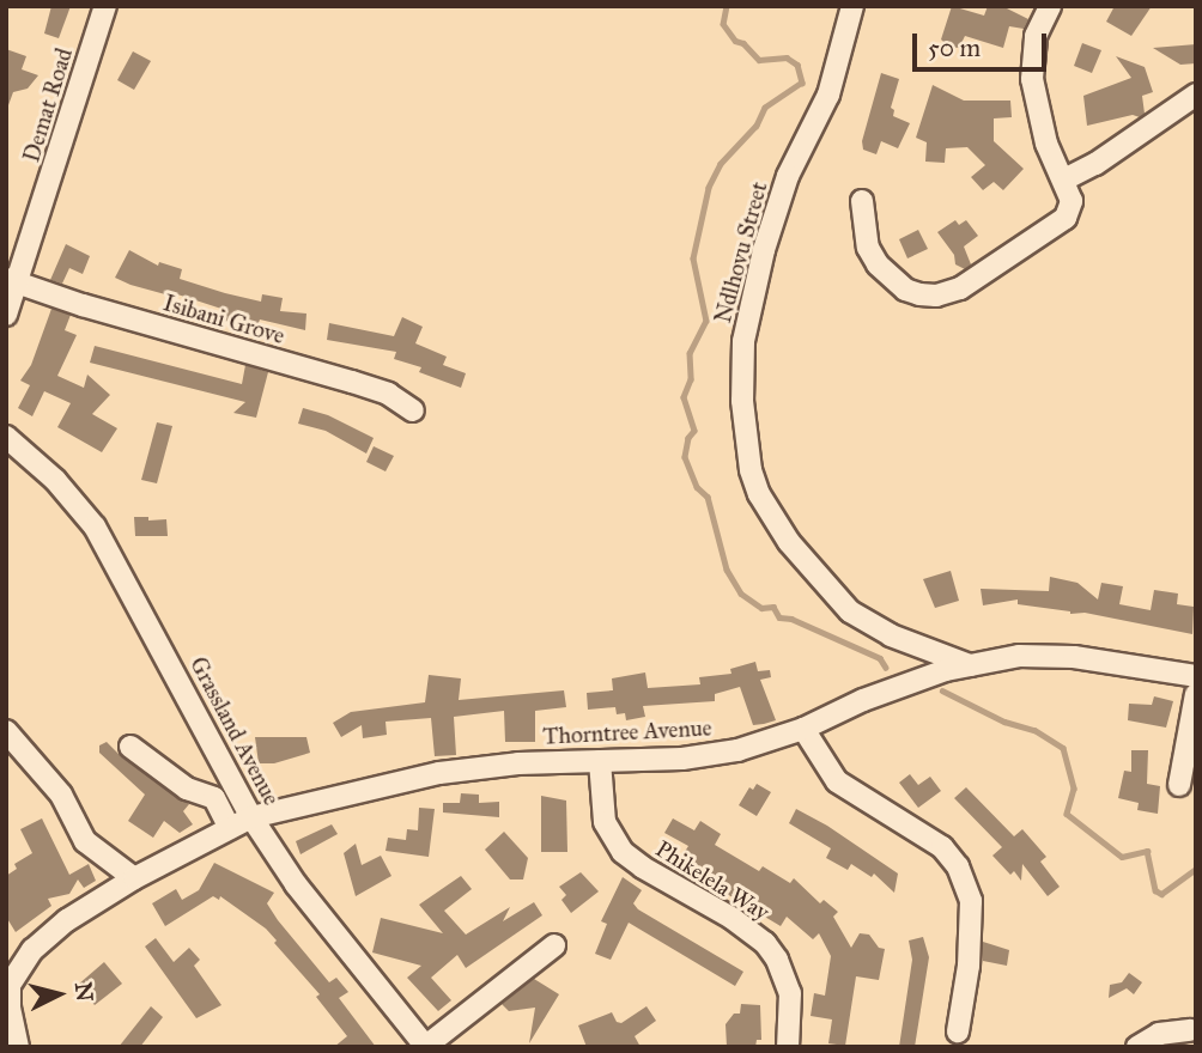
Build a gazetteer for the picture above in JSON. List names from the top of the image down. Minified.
{"streets":{"street":["Demat Road","Ndlhovu Street","Isibani Grove","Grassland Avenue","Thorntree Avenue","Phikelela Way"]},"crossings":[["Demat Road","Isibani Grove"],["Ndlhovu Street","Thorntree Avenue"],["Grassland Avenue","Thorntree Avenue"],["Thorntree Avenue","Phikelela Way"]],"scale_bar":"50 m","north":"right"}
